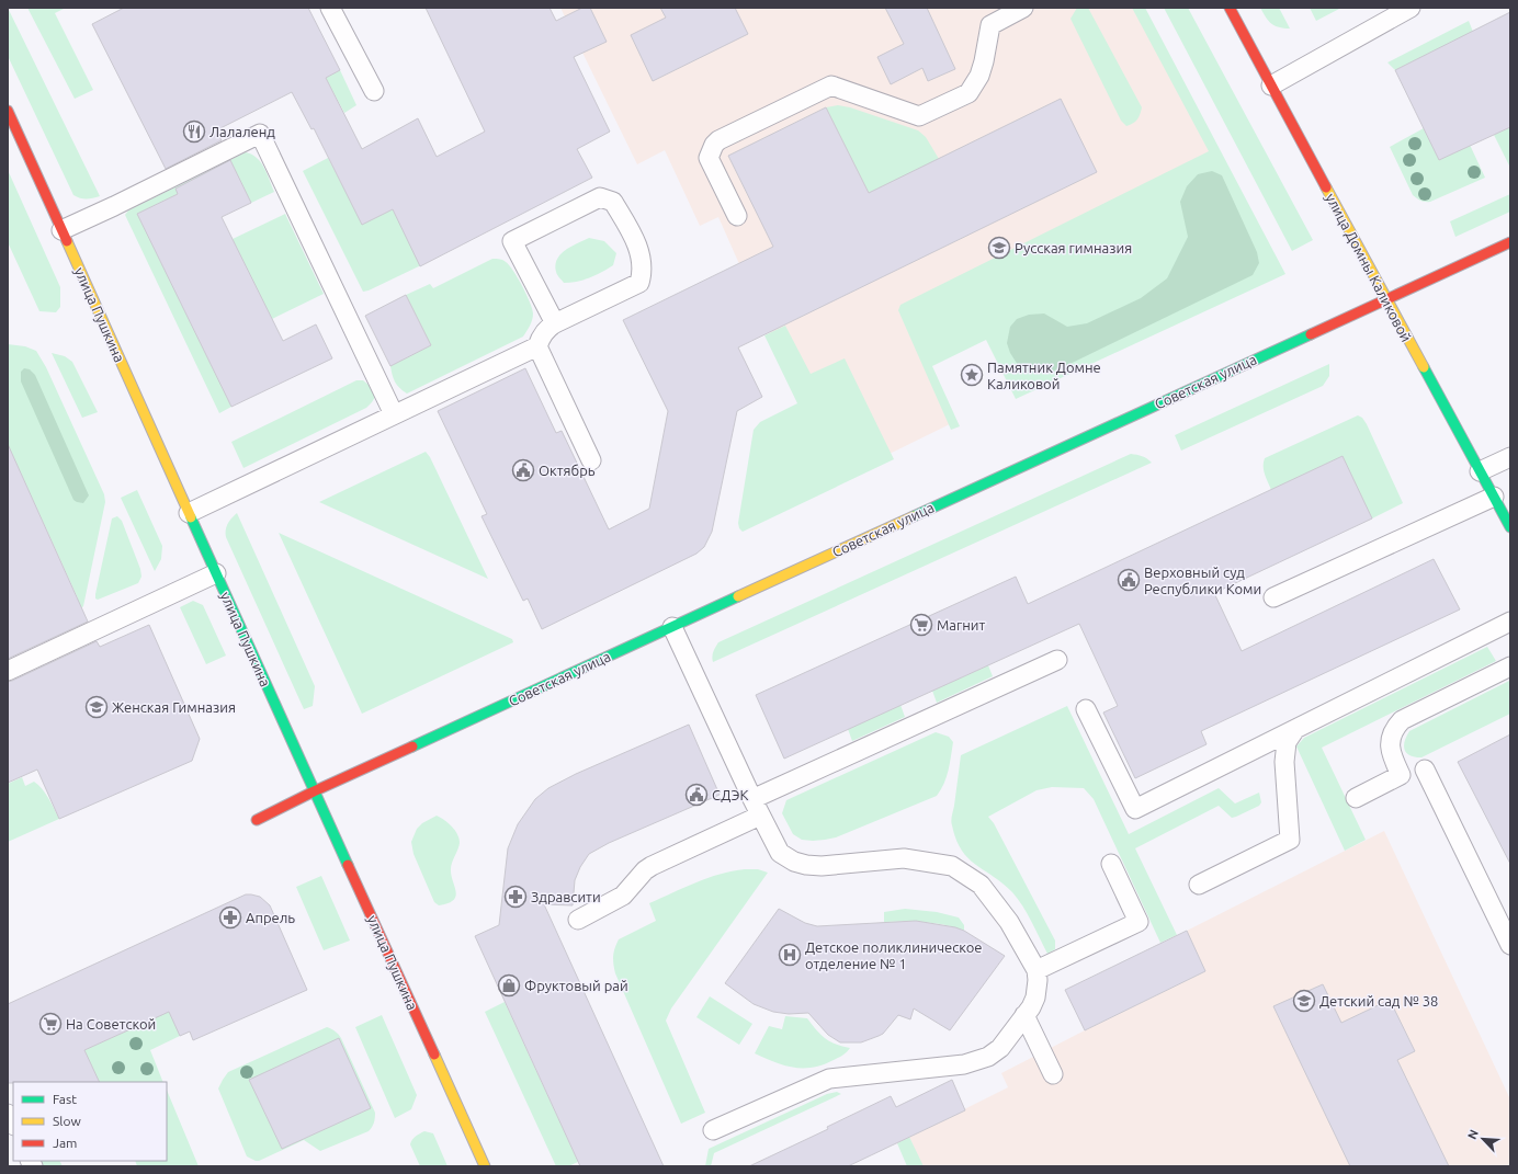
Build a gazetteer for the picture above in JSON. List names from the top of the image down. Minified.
{"streets":{"street":["улица Домны Каликовой","улица Пушкина","Советская улица"]},"crossings":[["улица Домны Каликовой","Советская улица"],["улица Пушкина","Советская улица"]],"places":{"restaurant":["Лалаленд"],"school or university":["Русская гимназия","Женская Гимназия","Детский сад № 38"],"place":["Памятник Домне Каликовой"],"public building":["Октябрь","Верховный суд Республики Коми","СДЭК"],"supermarket":["Магнит","На Советской"],"pharmacy":["Здравсити","Апрель"],"hospital":["Детское поликлиническое отделение № 1"],"shop":["Фруктовый рай"]},"legend":["Fast","Slow","Jam"],"north":"top left"}
